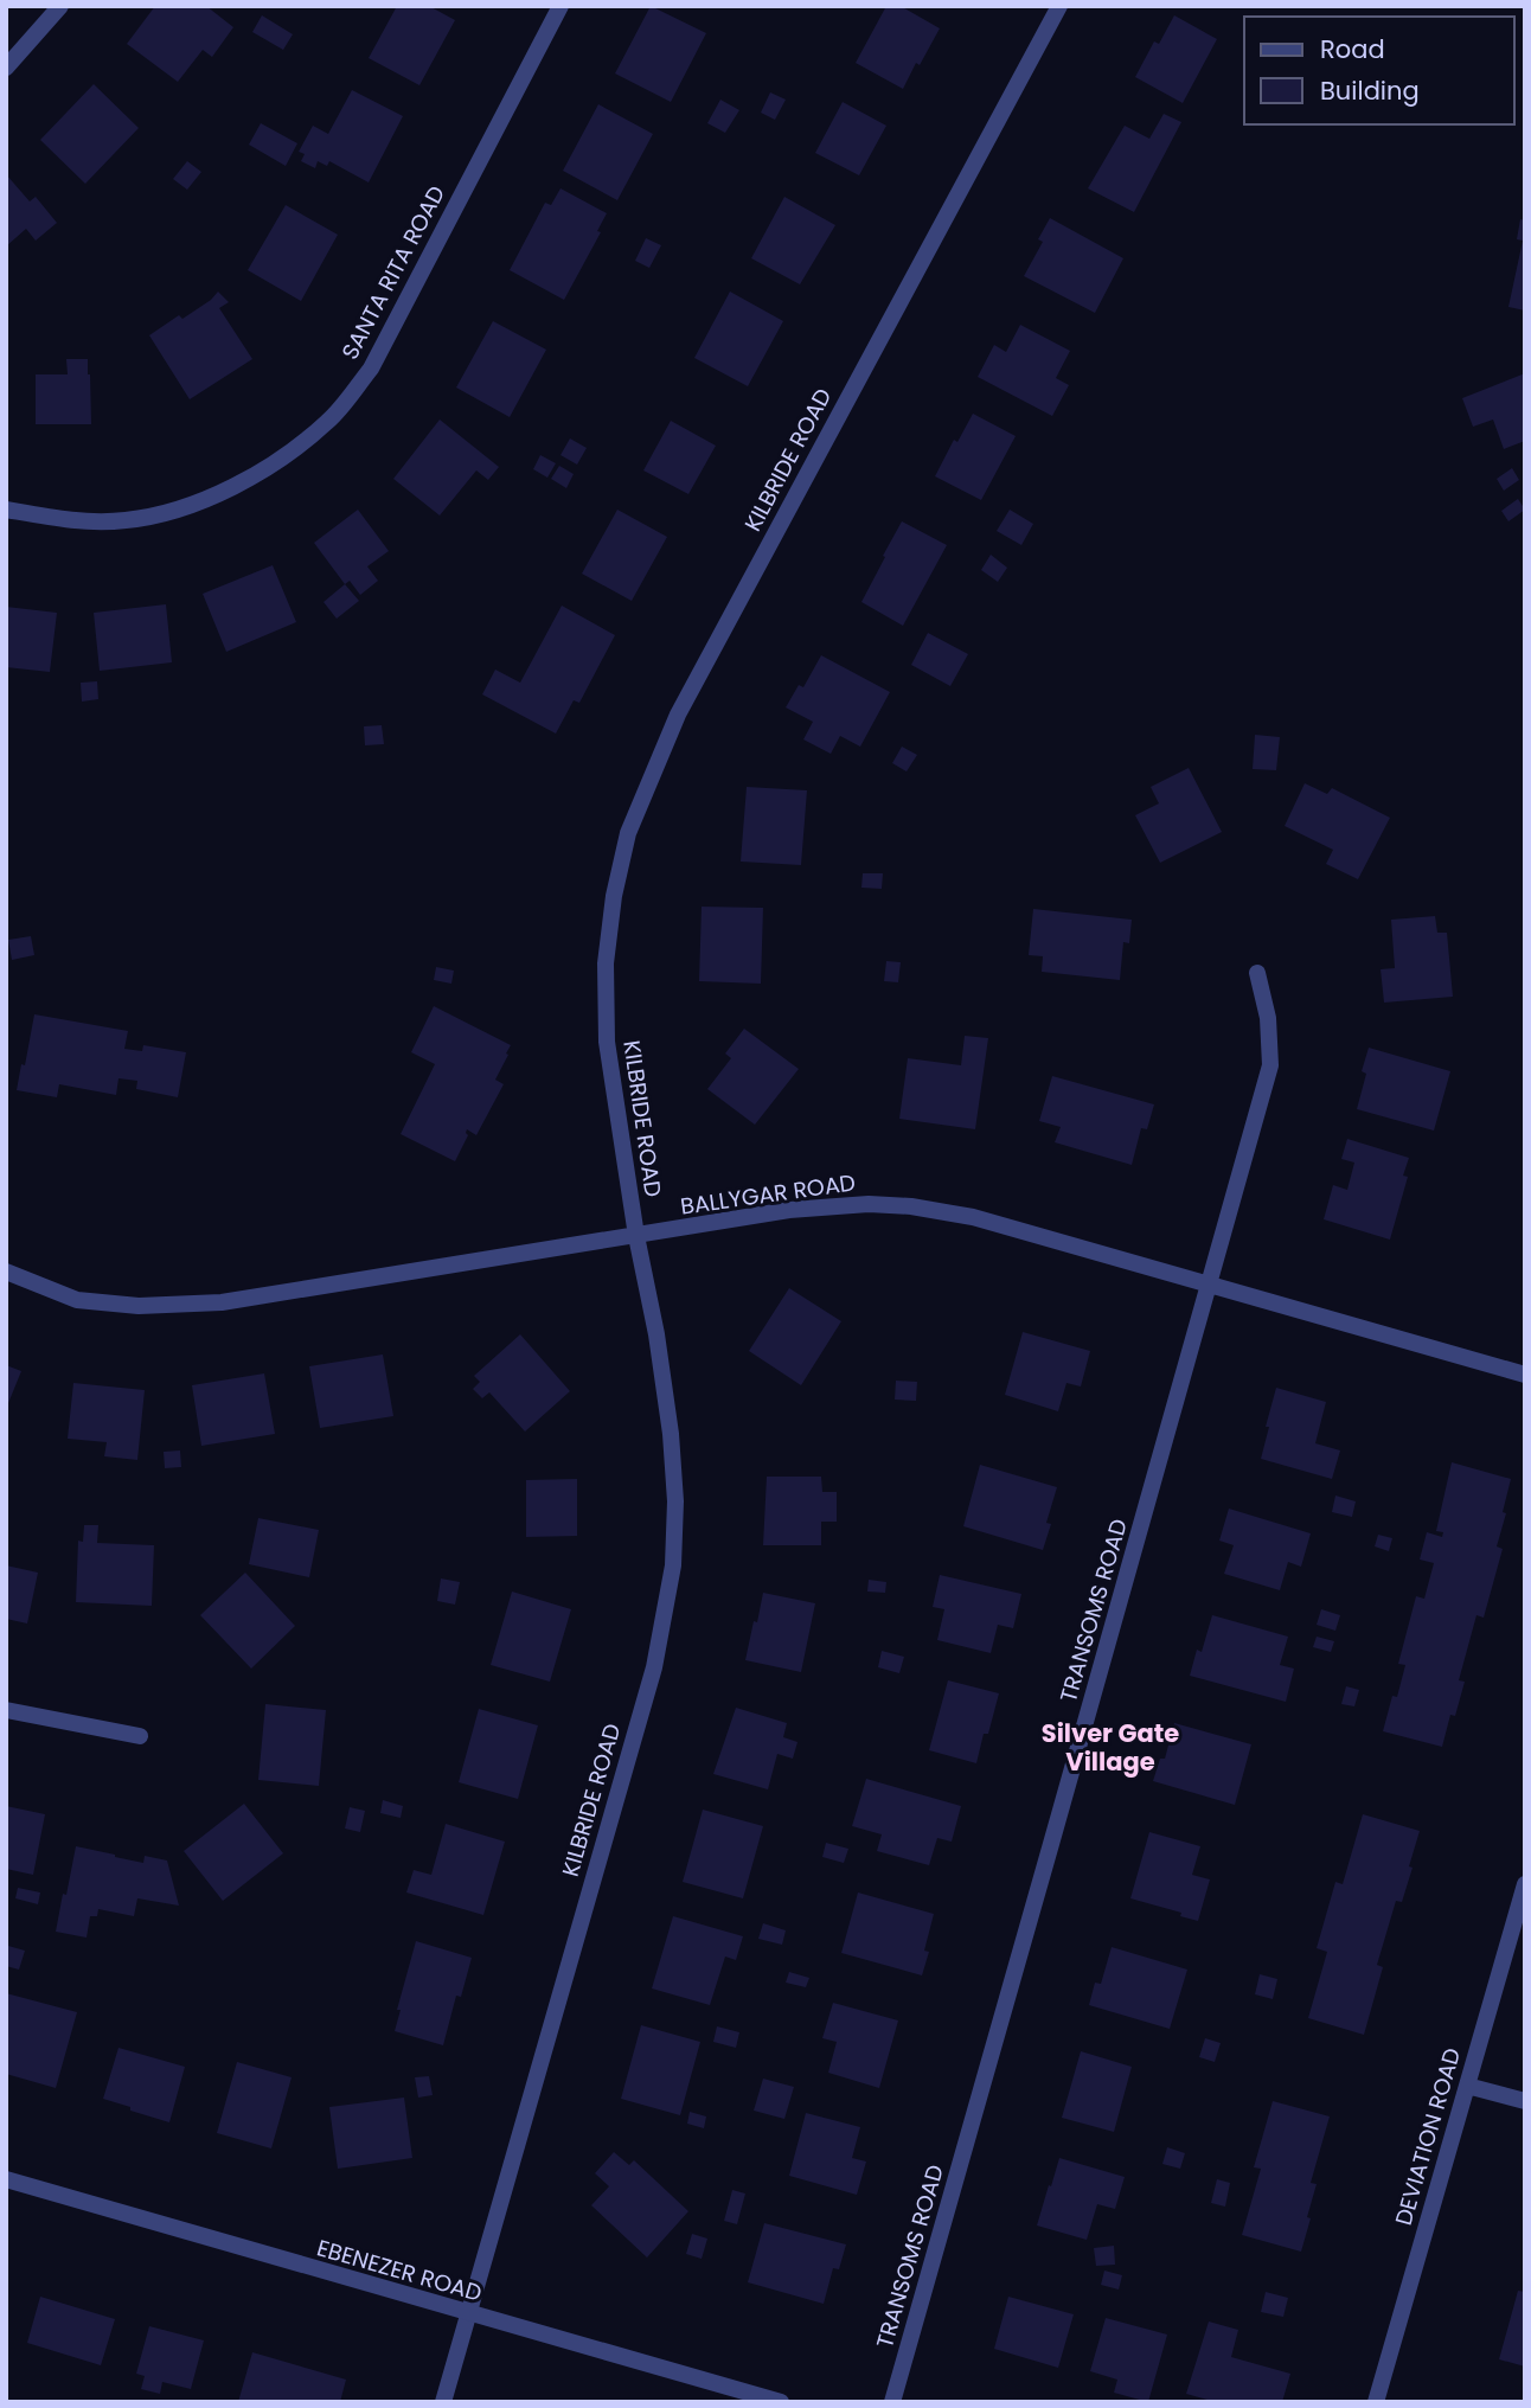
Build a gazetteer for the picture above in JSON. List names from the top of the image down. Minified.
{"streets":{"street":["SANTA RITA ROAD","KILBRIDE ROAD","BALLYGAR ROAD","TRANSOMS ROAD","DEVIATION ROAD","EBENEZER ROAD"]},"crossings":[["KILBRIDE ROAD","BALLYGAR ROAD"],["KILBRIDE ROAD","EBENEZER ROAD"],["BALLYGAR ROAD","TRANSOMS ROAD"]],"districts":["Silver Gate Village"],"legend":["Road","Building"]}
